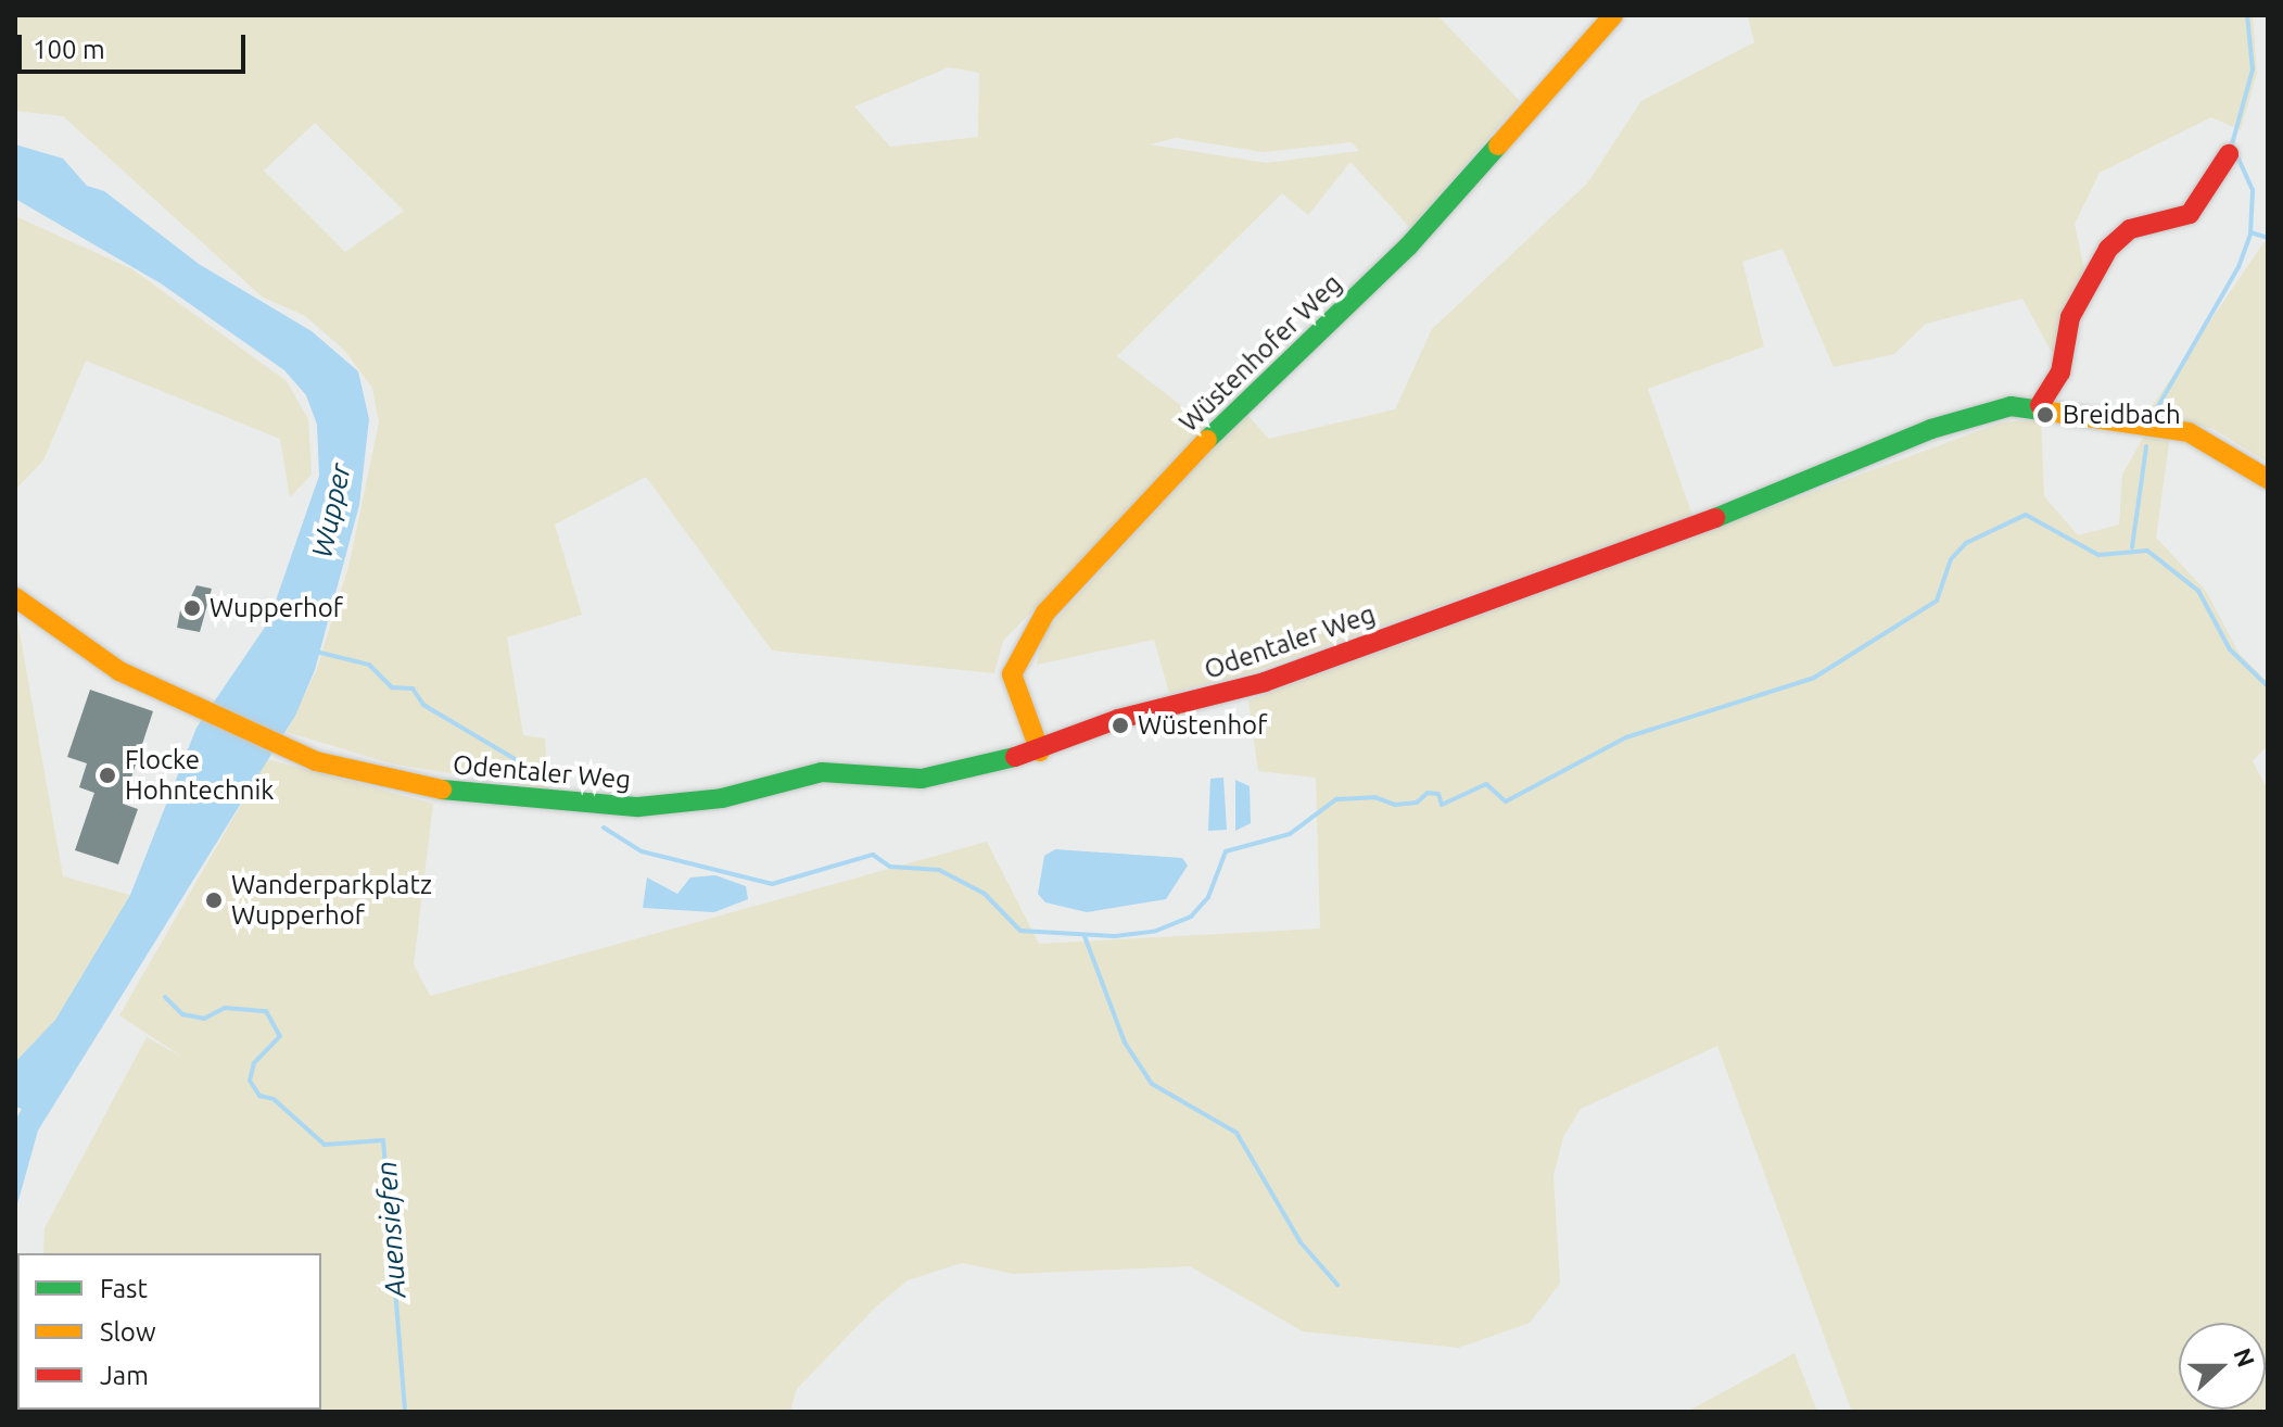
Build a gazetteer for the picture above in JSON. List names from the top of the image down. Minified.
{"streets":{"main road":["Wüstenhofer Weg","Odentaler Weg"]},"crossings":[["Wüstenhofer Weg","Odentaler Weg"]],"water":["Wupper","Auensiefen"],"places":["Breidbach","Wupperhof","Wüstenhof","Flocke Hohntechnik","Wanderparkplatz Wupperhof"],"legend":["Fast","Slow","Jam"],"scale_bar":"100 m","north":"right"}
